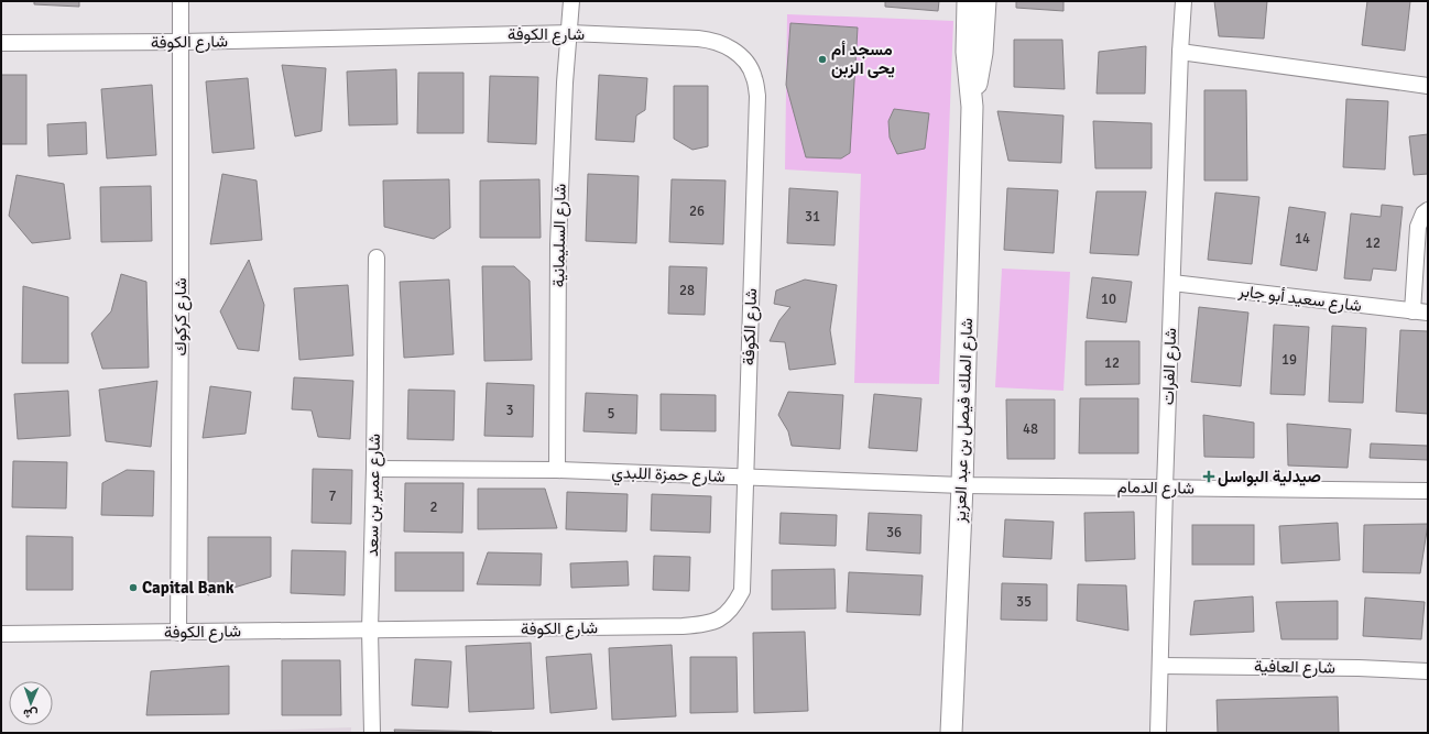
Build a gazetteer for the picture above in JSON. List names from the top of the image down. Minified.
{"streets":{"main road":["شارع الملك فيصل بن عبد العزيز"],"street":["شارع الكوفة","شارع السليمانية","شارع سعيد أبو جابر","شارع كركوك","شارع الفرات","شارع حمزة اللبدي","شارع الدمام","شارع عمير بن سعد","شارع العافية"]},"crossings":[["شارع الكوفة","شارع السليمانية"],["شارع الكوفة","شارع كركوك"],["شارع الكوفة","شارع حمزة اللبدي"],["شارع الكوفة","شارع عمير بن سعد"],["شارع السليمانية","شارع حمزة اللبدي"],["شارع سعيد أبو جابر","شارع الفرات"],["شارع الفرات","شارع الدمام"],["شارع الفرات","شارع العافية"],["شارع الملك فيصل بن عبد العزيز","شارع حمزة اللبدي"],["شارع الملك فيصل بن عبد العزيز","شارع الدمام"],["شارع حمزة اللبدي","شارع الدمام"],["شارع حمزة اللبدي","شارع عمير بن سعد"]],"places":{"other":["مسجد أم يحى الزبن","Capital Bank"],"health":["صيدلية البواسل"]},"house_numbers":["26","31","14","12","28","10","19","12","3","5","48","7","2","36","35"],"north":"bottom"}
